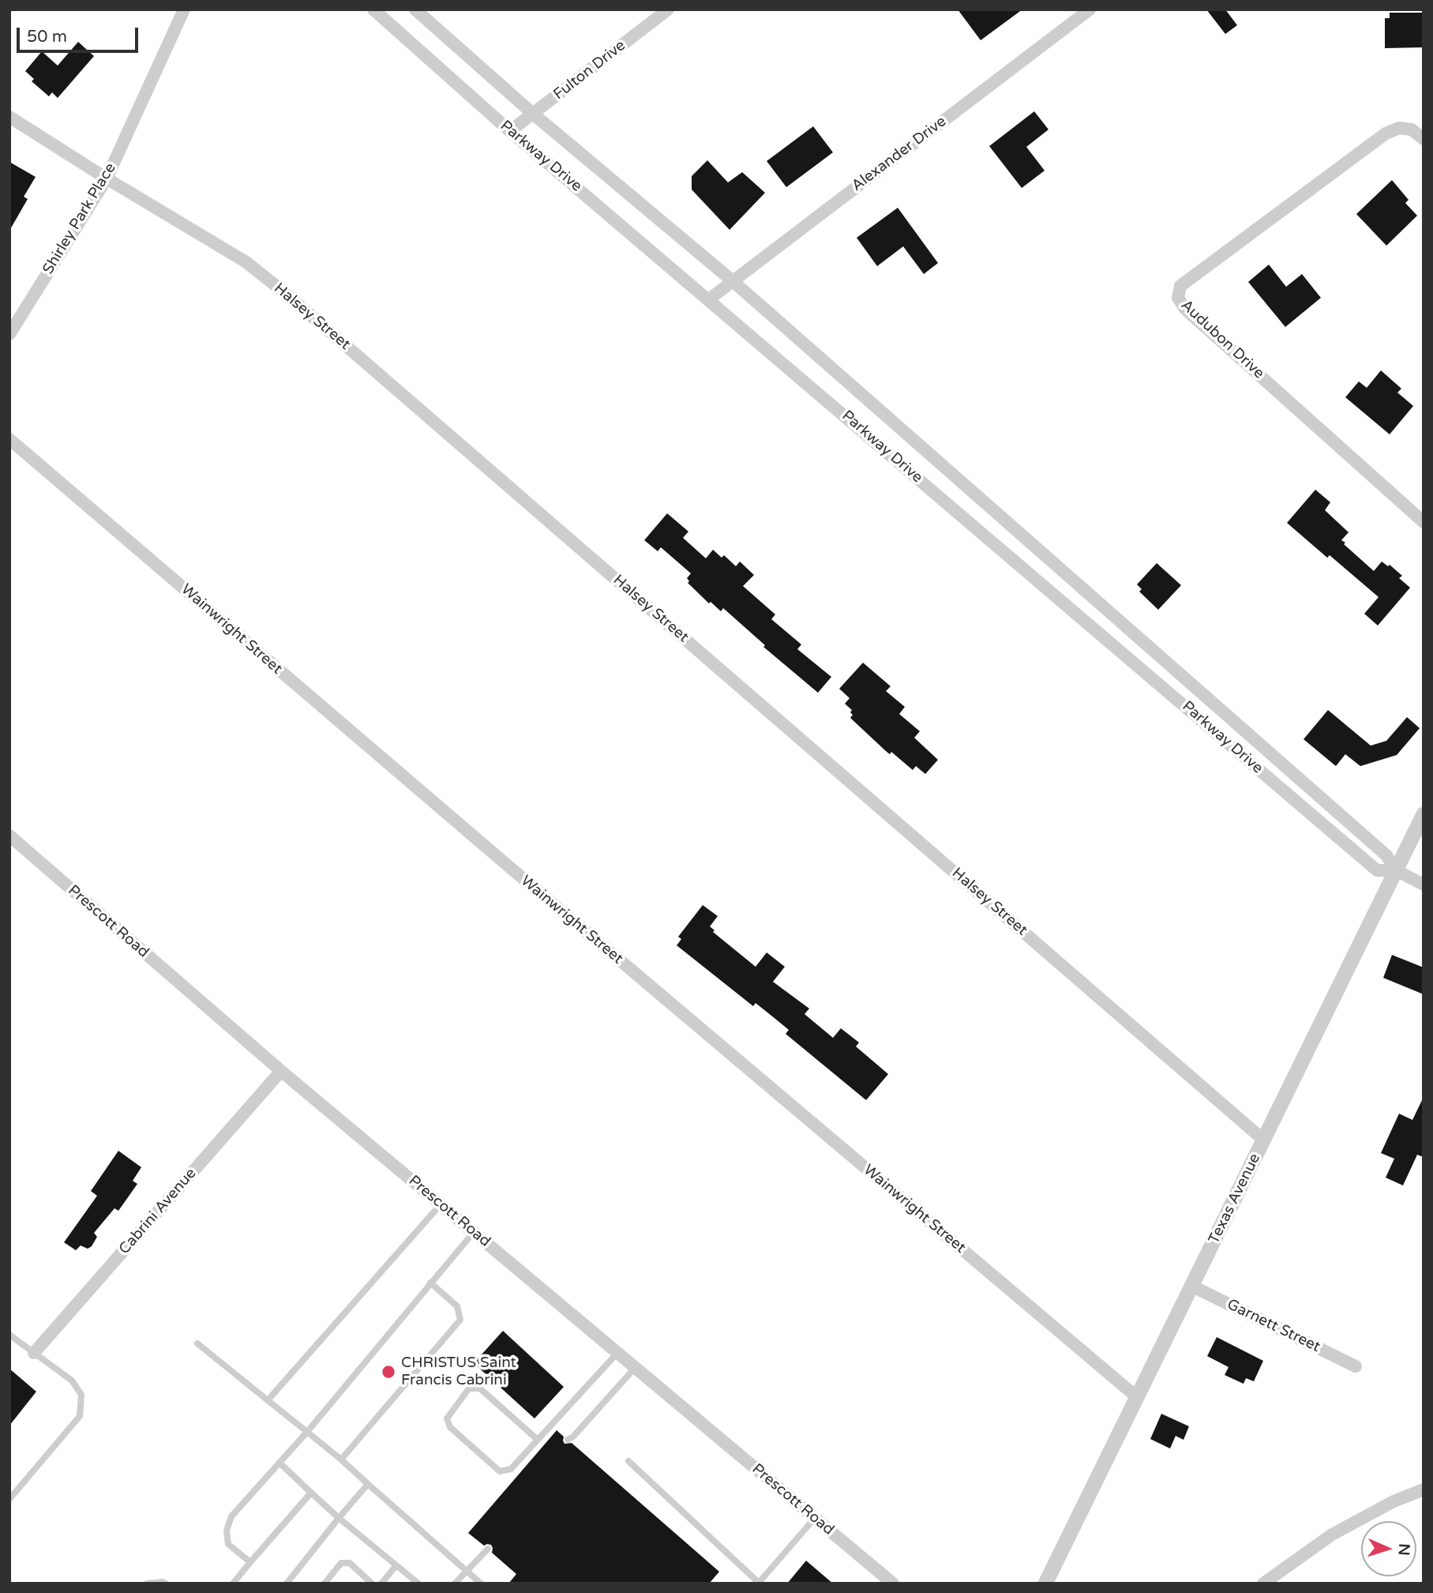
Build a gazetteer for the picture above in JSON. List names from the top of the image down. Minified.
{"streets":{"street":["Fulton Drive","Alexander Drive","Parkway Drive","Shirley Park Place","Halsey Street","Audubon Drive","Wainwright Street","Prescott Road","Texas Avenue","Cabrini Avenue","Garnett Street"]},"crossings":[["Fulton Drive","Parkway Drive"],["Alexander Drive","Parkway Drive"],["Parkway Drive","Texas Avenue"],["Shirley Park Place","Halsey Street"],["Halsey Street","Texas Avenue"],["Wainwright Street","Texas Avenue"],["Prescott Road","Cabrini Avenue"],["Texas Avenue","Garnett Street"]],"places":["CHRISTUS Saint Francis Cabrini"],"scale_bar":"50 m","north":"right"}
